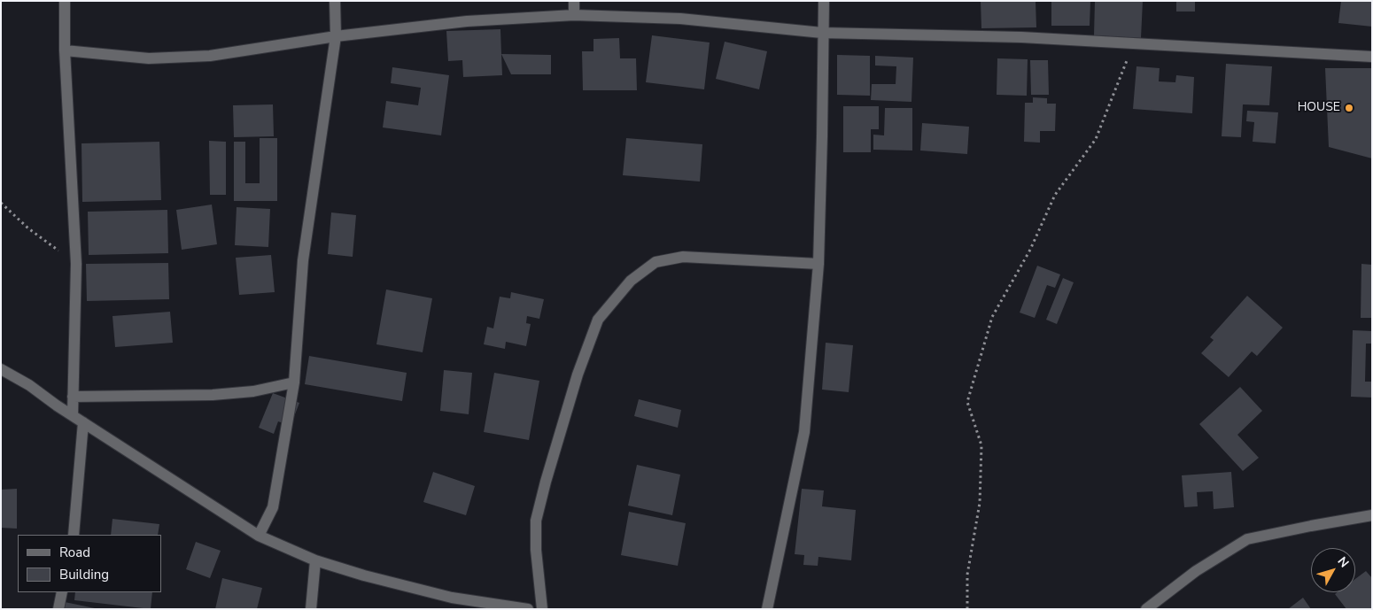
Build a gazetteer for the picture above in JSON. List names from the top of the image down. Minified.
{"places":["HOUSE"],"legend":["Road","Building"],"north":"top right"}
